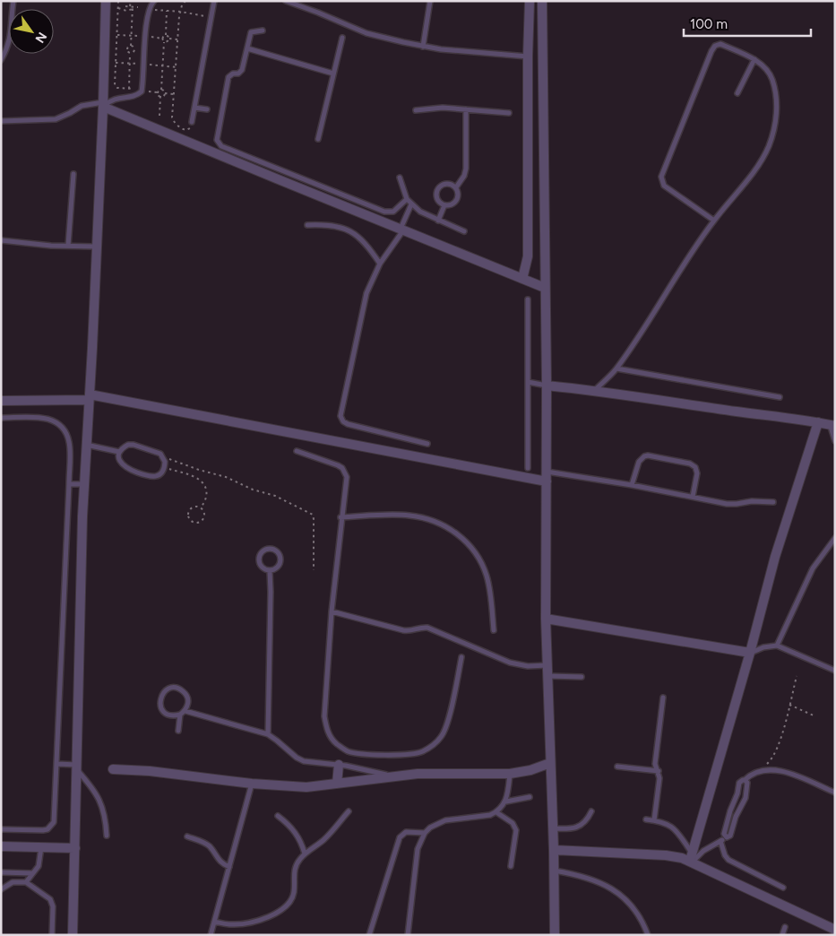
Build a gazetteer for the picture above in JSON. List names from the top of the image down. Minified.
{"scale_bar":"100 m","north":"bottom right"}
